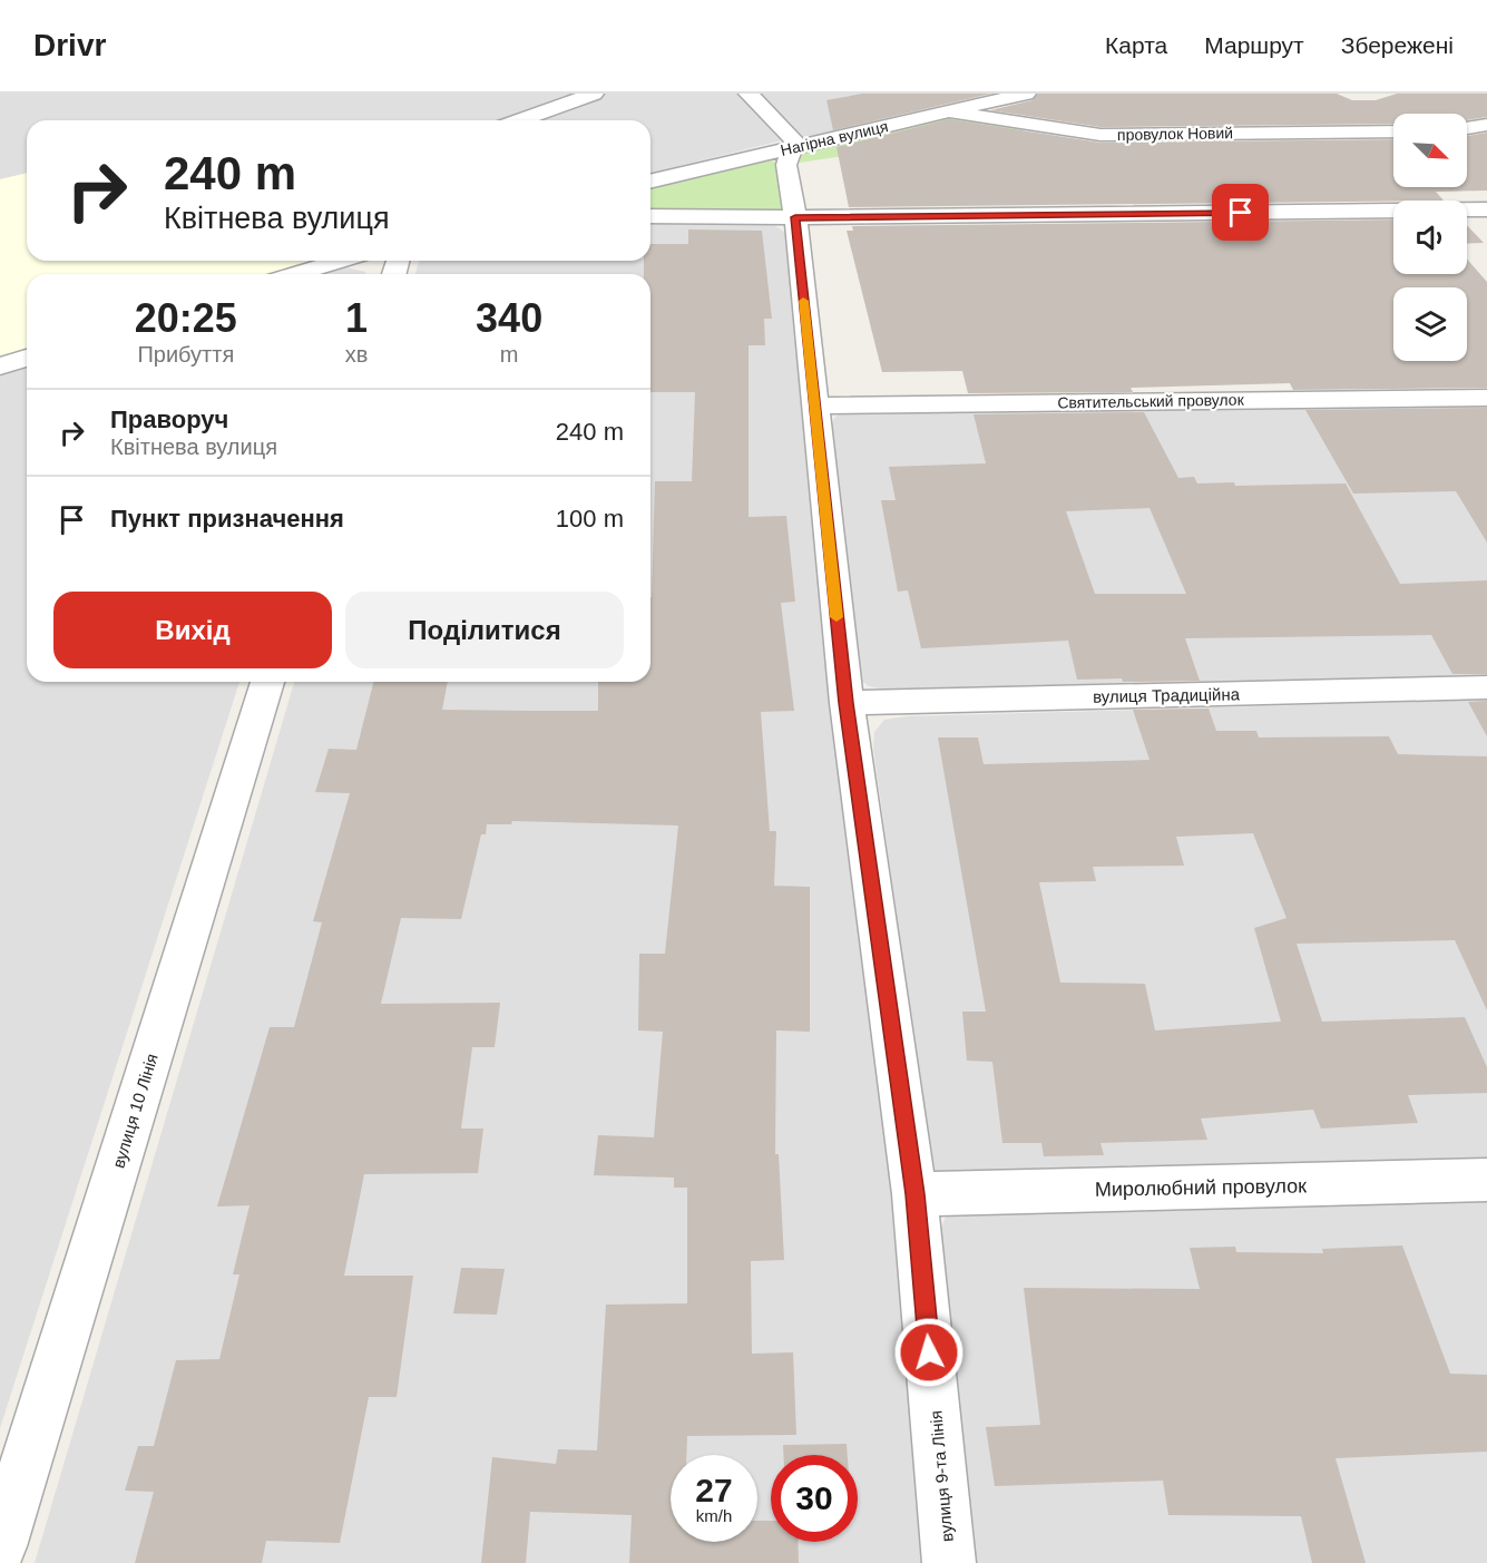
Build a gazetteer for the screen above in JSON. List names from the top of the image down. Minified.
{"streets":{"street":["провулок Новий","Нагірна вулиця","Святительський провулок","вулиця Традиційна","вулиця 10 Лінія","Миролюбний провулок","вулиця 9-та Лінія"]},"crossings":[["провулок Новий","Нагірна вулиця"],["Нагірна вулиця","вулиця 9-та Лінія"],["Святительський провулок","вулиця 9-та Лінія"],["вулиця Традиційна","вулиця 9-та Лінія"],["Миролюбний провулок","вулиця 9-та Лінія"]],"north":"bottom right","page":{"header":"Drivr","nav":["Карта","Маршрут","Збережені"],"turn":["240 m","Квітнева вулиця"],"eta":["20:25","Прибуття","1","хв","340","m"],"list":[{"name":"Праворуч","note":"Квітнева вулиця","value":"240 m"},{"name":"Пункт призначення","value":"100 m"}],"buttons":["Вихід","Поділитися"],"speed":"27 km/h","limit":"30"}}
